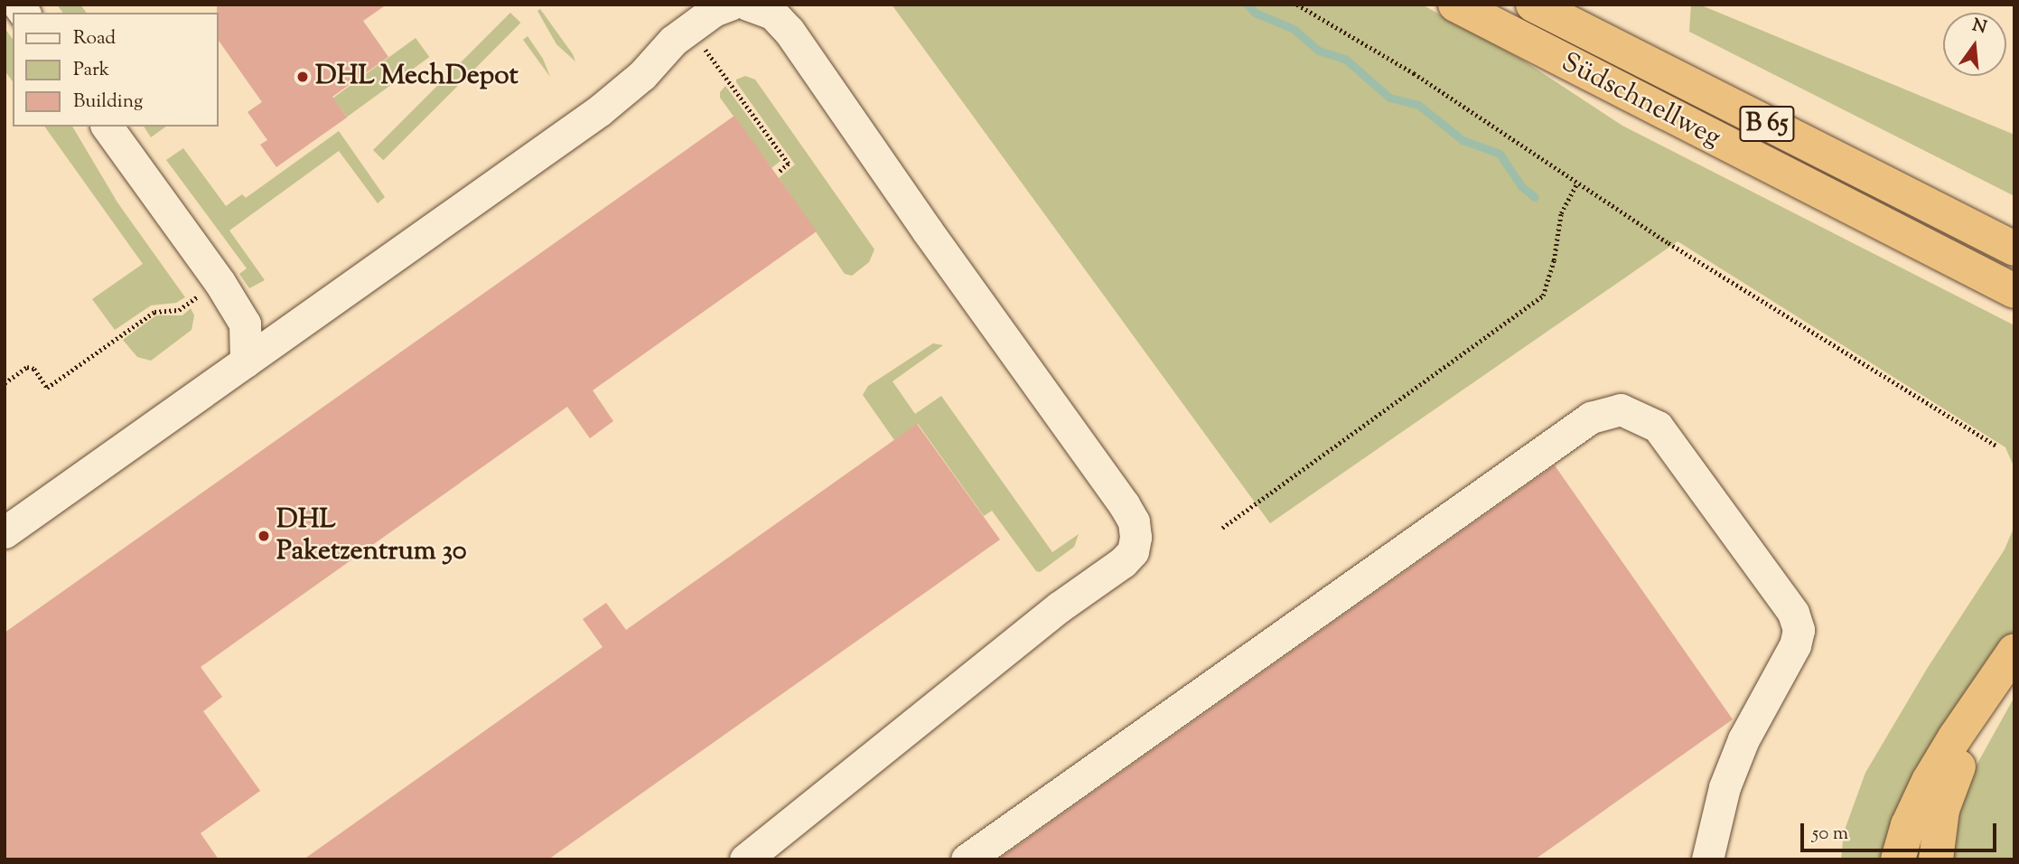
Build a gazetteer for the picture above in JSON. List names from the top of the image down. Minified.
{"streets":{"highway":["Südschnellweg","B 65"]},"places":["DHL MechDepot","DHL Paketzentrum 30"],"legend":["Road","Park","Building"],"scale_bar":"50 m","north":"top"}
